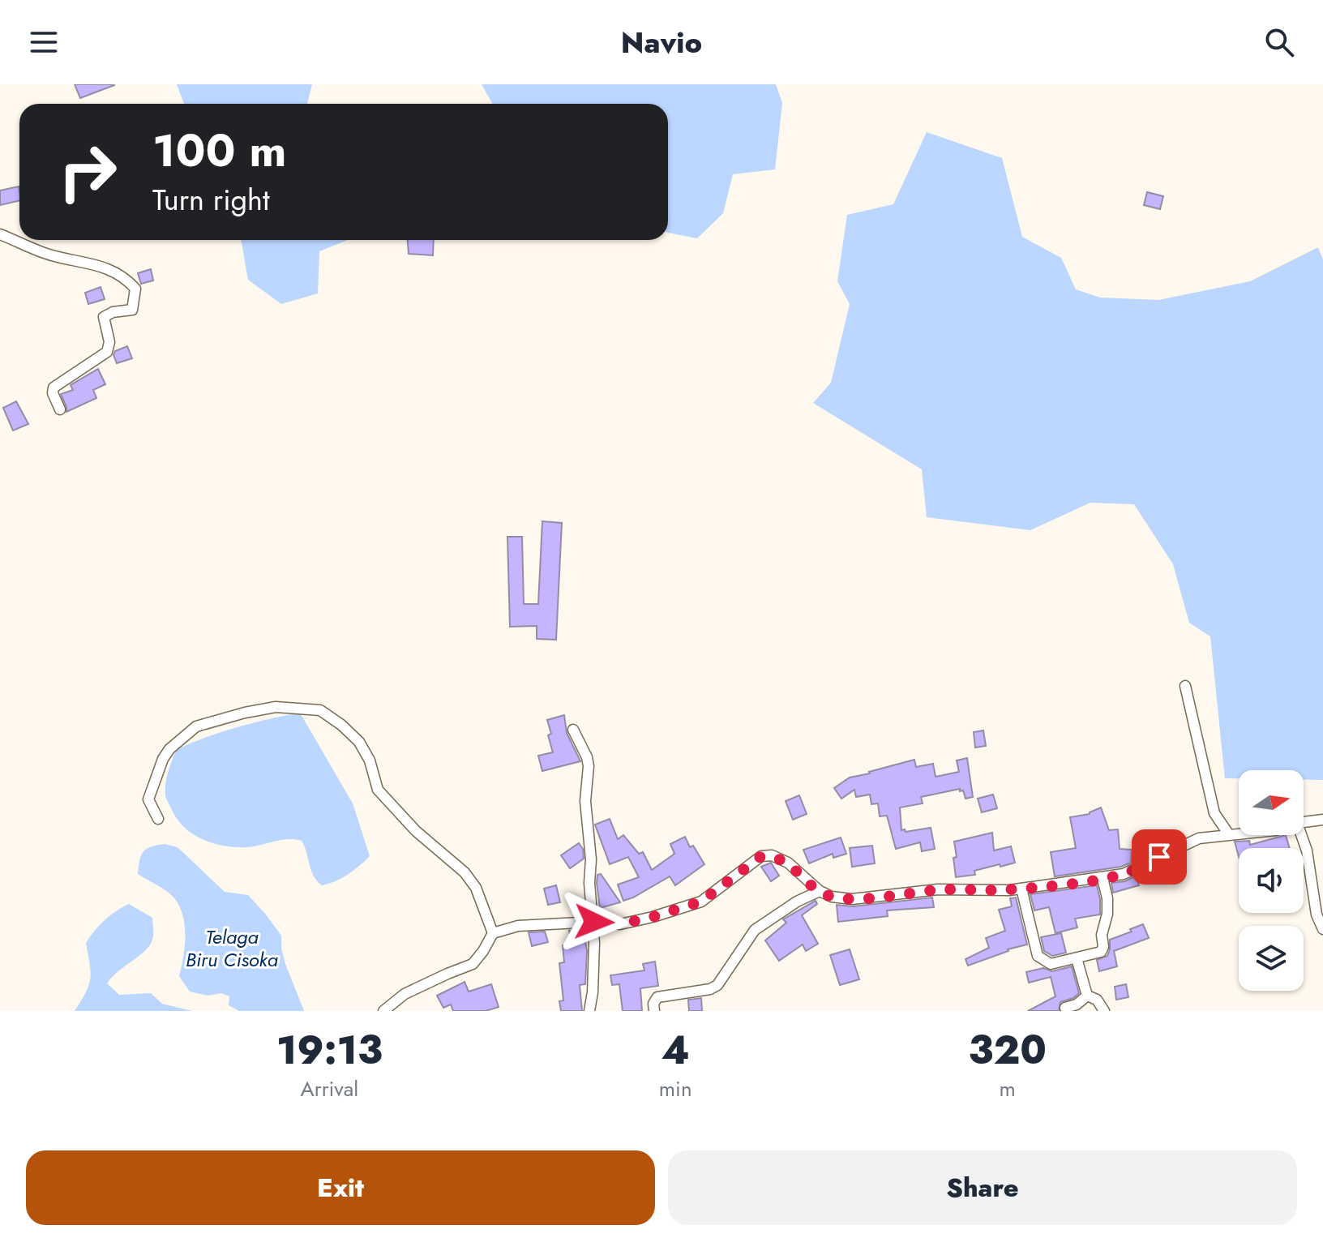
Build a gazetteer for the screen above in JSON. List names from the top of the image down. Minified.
{"water":["Telaga Biru Cisoka"],"north":"right","page":{"header":"Navio","turn":["100 m","Turn right"],"eta":["19:13","Arrival","4","min","320","m"],"buttons":["Exit","Share"]}}
